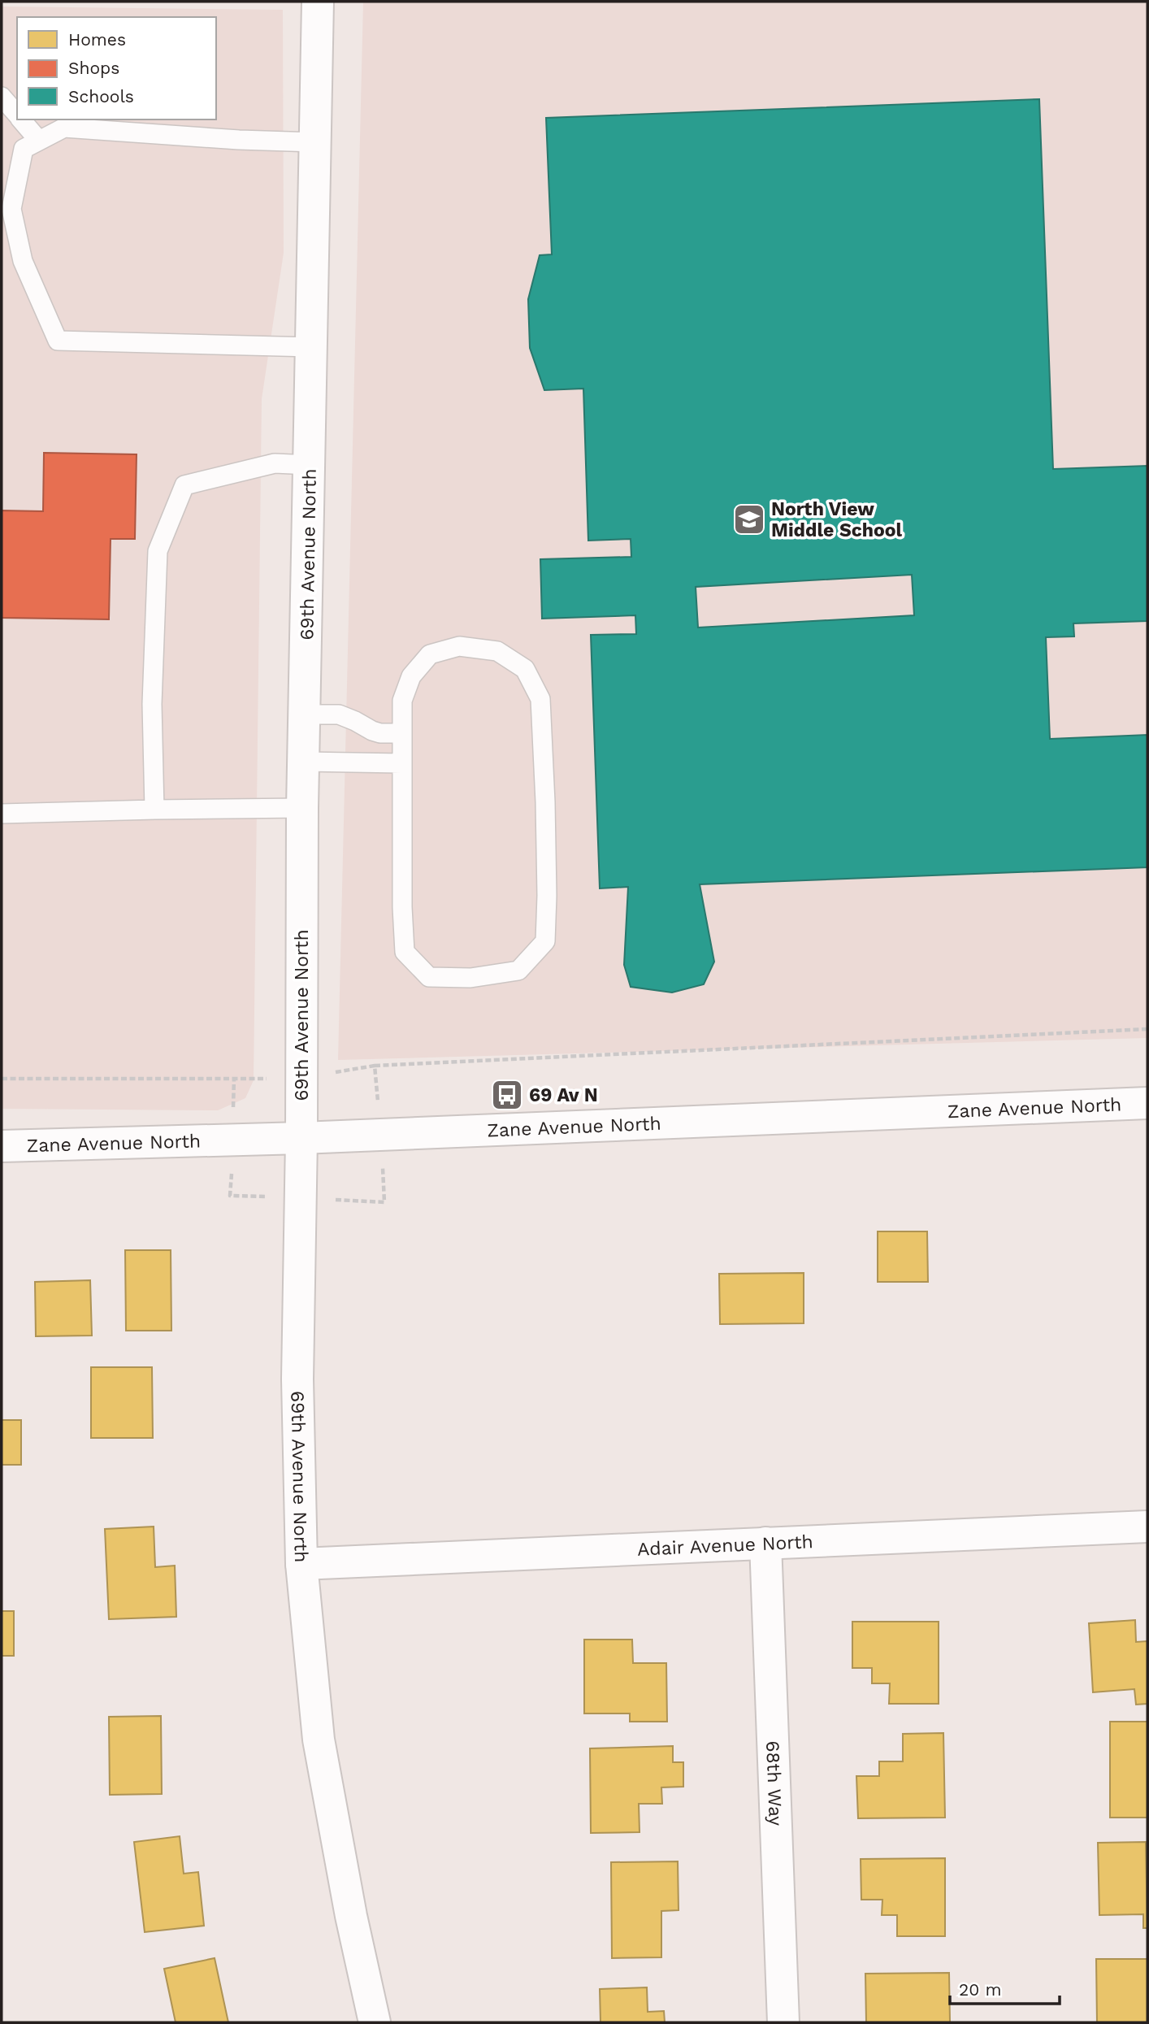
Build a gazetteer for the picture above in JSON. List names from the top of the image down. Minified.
{"streets":{"street":["69th Avenue North","Zane Avenue North","Adair Avenue North","68th Way"]},"crossings":[["69th Avenue North","Zane Avenue North"],["69th Avenue North","Adair Avenue North"],["Adair Avenue North","68th Way"]],"places":{"school or university":["North View Middle School"],"bus stop":["69 Av N"]},"legend":["Homes","Shops","Schools"],"scale_bar":"20 m"}
